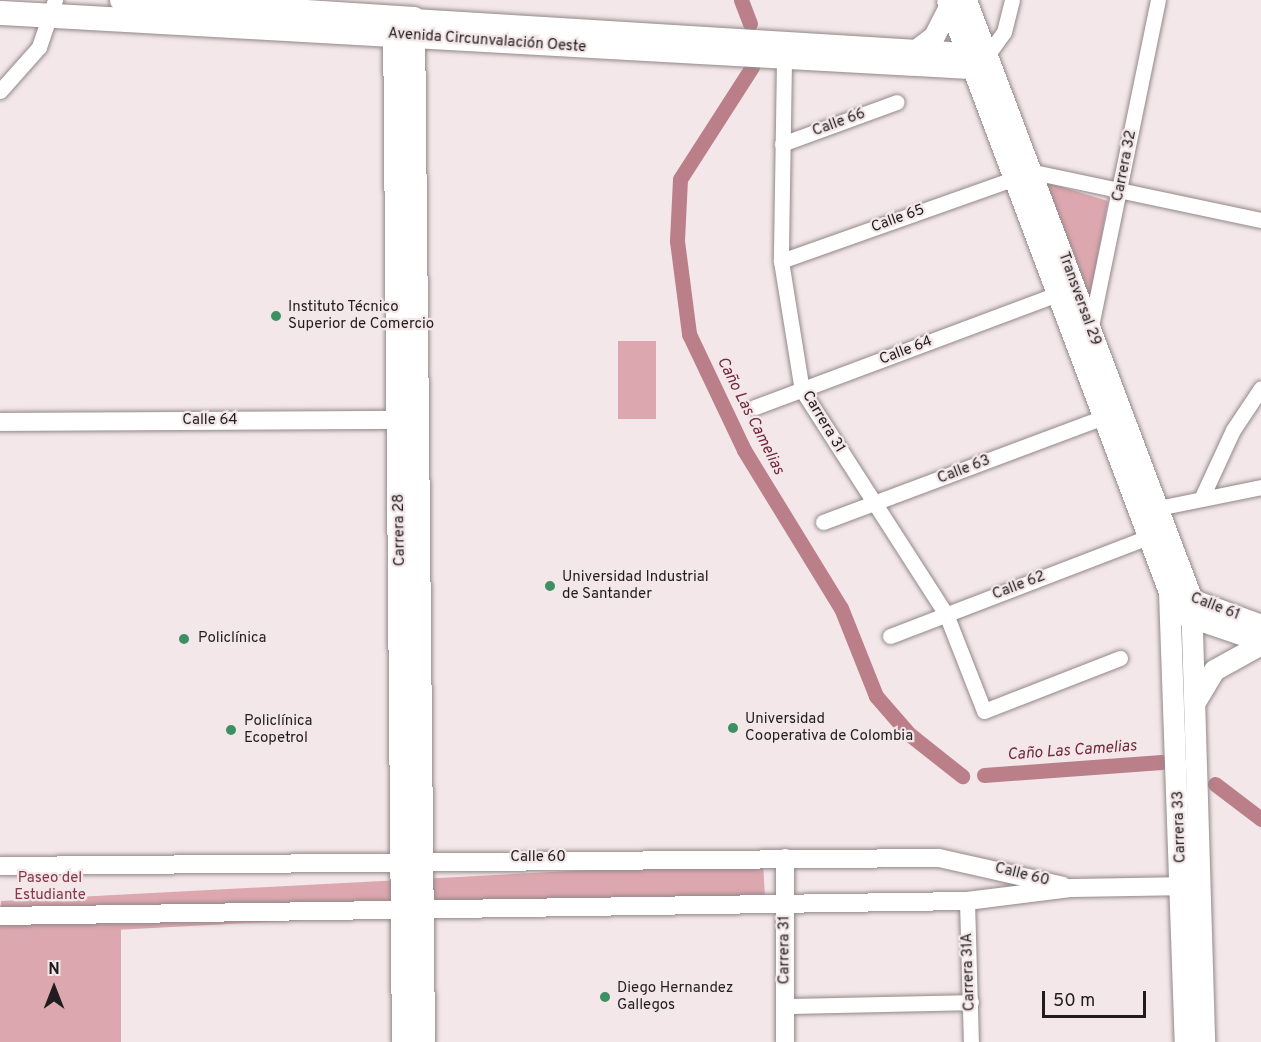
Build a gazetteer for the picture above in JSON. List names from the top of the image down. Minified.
{"streets":{"main road":["Avenida Circunvalación Oeste","Transversal 29","Carrera 28","Calle 61","Carrera 33"],"street":["Calle 66","Carrera 32","Calle 65","Calle 64","Carrera 31","Calle 63","Calle 62","Calle 60","Carrera 31A"]},"crossings":[["Avenida Circunvalación Oeste","Transversal 29"],["Avenida Circunvalación Oeste","Carrera 31"],["Avenida Circunvalación Oeste","Carrera 28"],["Calle 66","Carrera 31"],["Carrera 32","Transversal 29"],["Calle 65","Transversal 29"],["Calle 65","Carrera 31"],["Transversal 29","Calle 64"],["Transversal 29","Calle 63"],["Transversal 29","Calle 62"],["Transversal 29","Calle 61"],["Transversal 29","Carrera 33"],["Calle 64","Carrera 31"],["Calle 64","Carrera 28"],["Carrera 31","Calle 63"],["Carrera 31","Calle 62"],["Carrera 31","Calle 60"],["Carrera 28","Calle 60"],["Calle 61","Carrera 33"],["Carrera 33","Calle 60"],["Calle 60","Carrera 31A"]],"water":["Caño Las Camelias"],"parks":["Paseo del Estudiante"],"places":["Instituto Técnico Superior de Comercio","Universidad Industrial de Santander","Policlínica","Universidad Cooperativa de Colombia","Policlínica Ecopetrol","Diego Hernandez Gallegos"],"scale_bar":"50 m","north":"top"}
